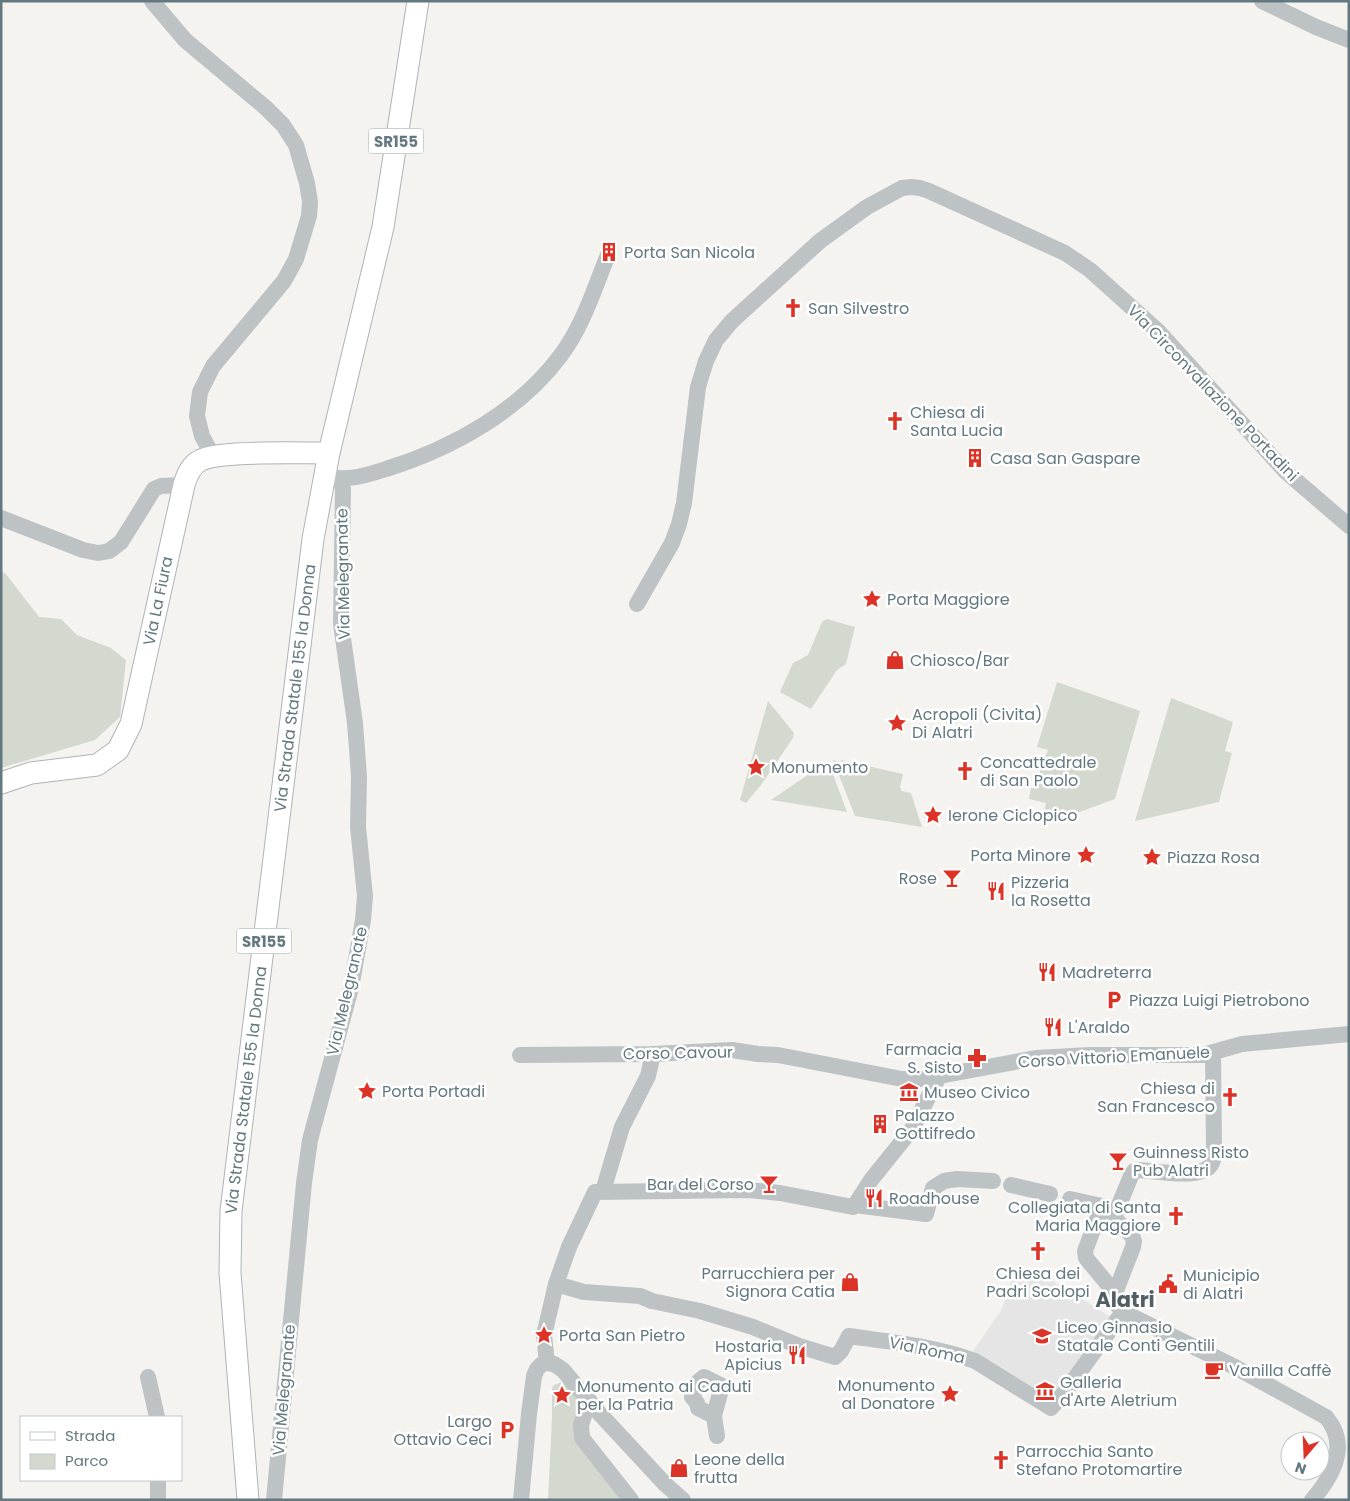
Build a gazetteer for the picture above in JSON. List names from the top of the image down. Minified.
{"streets":{"main road":["SR155","Via La Fiura","Via Strada Statale 155 la Donna"],"street":["Via Circonvallazione Portadini","Via Melegranate","Corso Cavour","Corso Vittorio Emanuele","Via Roma"]},"crossings":[["Via Melegranate","Via Strada Statale 155 la Donna"],["Via La Fiura","Via Strada Statale 155 la Donna"],["Corso Cavour","Corso Vittorio Emanuele"]],"districts":["Alatri"],"places":{"building":["Porta San Nicola","Casa San Gaspare","Palazzo Gottifredo"],"church":["San Silvestro","Chiesa di Santa Lucia","Concattedrale di San Paolo","Chiesa di San Francesco","Collegiata di Santa Maria Maggiore","Chiesa dei Padri Scolopi","Parrocchia Santo Stefano Protomartire"],"place":["Porta Maggiore","Acropoli (Civita) Di Alatri","Monumento","Ierone Ciclopico","Porta Minore","Piazza Rosa","Porta Portadi","Porta San Pietro","Monumento al Donatore","Monumento ai Caduti per la Patria"],"shop":["Chiosco/Bar","Parrucchiera per Signora Catia","Leone della frutta"],"bar":["Rose","Guinness Risto Pub Alatri","Bar del Corso"],"restaurant":["Pizzeria la Rosetta","Madreterra","L'Araldo","Roadhouse","Hostaria Apicius"],"parking":["Piazza Luigi Pietrobono","Largo Ottavio Ceci"],"pharmacy":["Farmacia S. Sisto"],"museum":["Museo Civico","Galleria d'Arte Aletrium"],"public building":["Municipio di Alatri"],"school or university":["Liceo Ginnasio Statale Conti Gentili"],"cafe":["Vanilla Caffè"]},"legend":["Strada","Parco"],"north":"bottom"}
